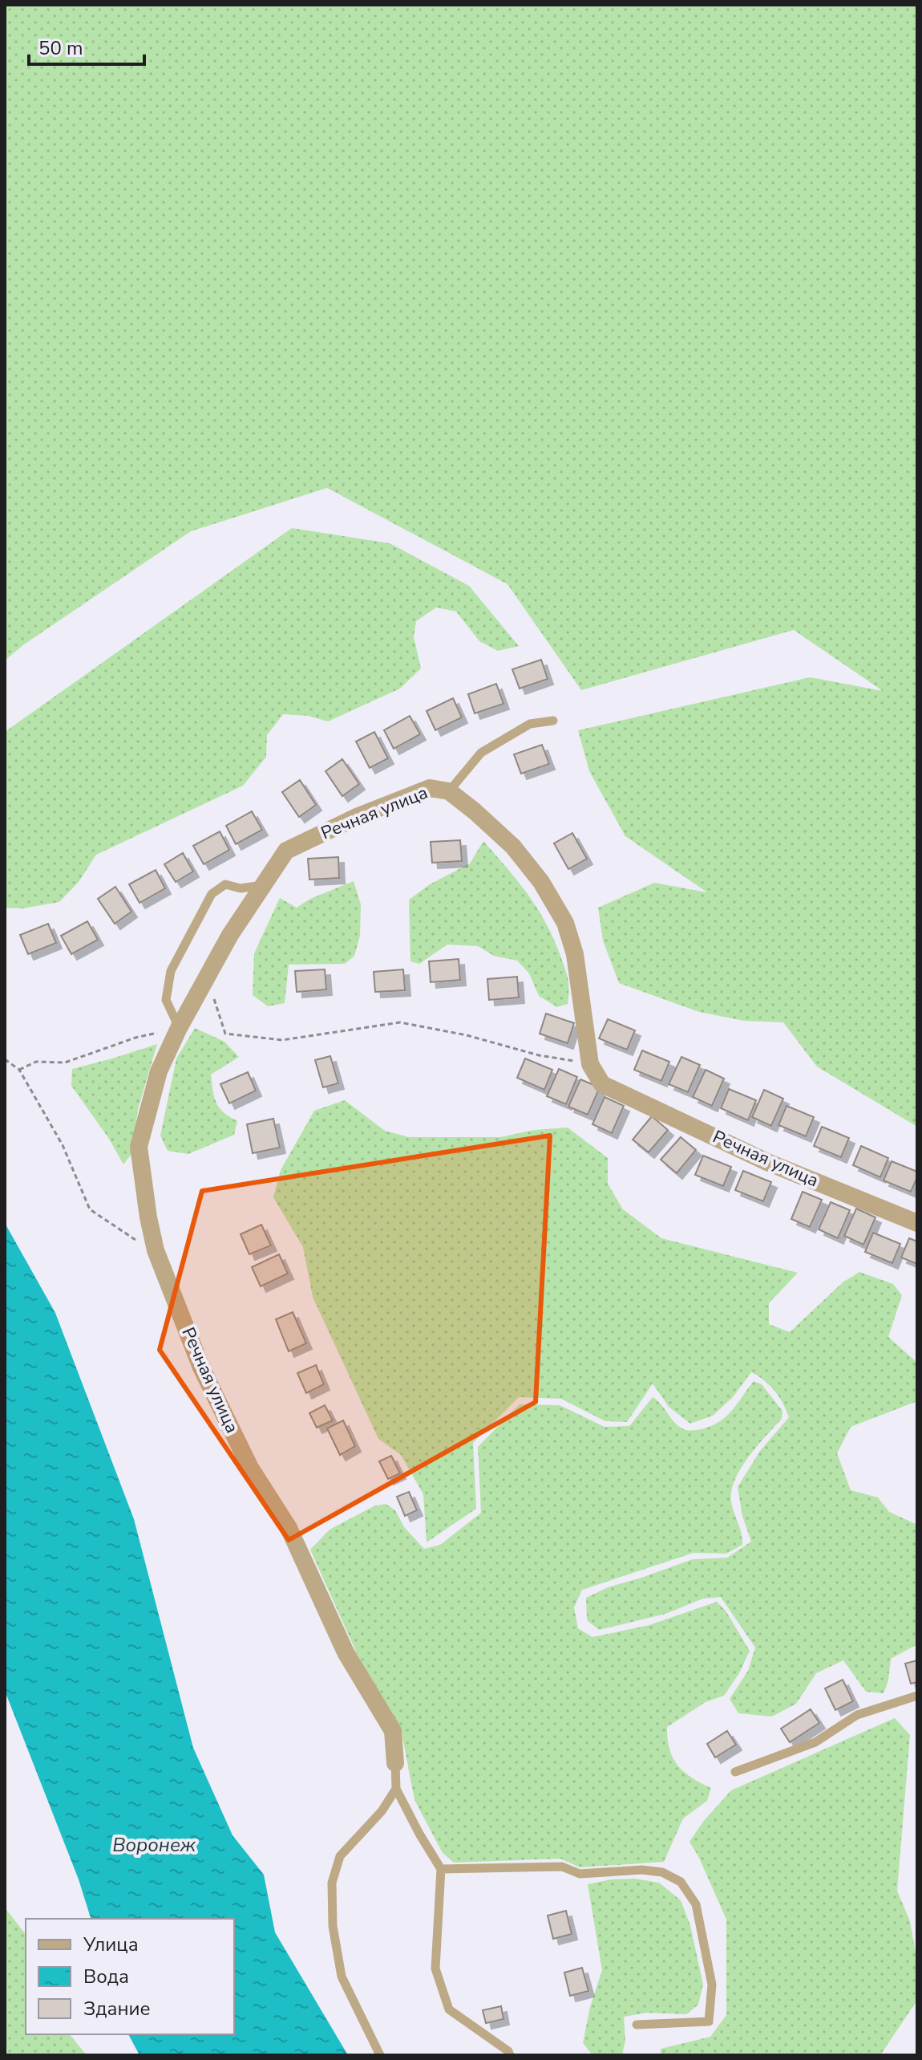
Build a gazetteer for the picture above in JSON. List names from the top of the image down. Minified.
{"streets":{"street":["Речная улица"]},"water":["Воронеж"],"legend":["Улица","Вода","Здание"],"scale_bar":"50 m"}
